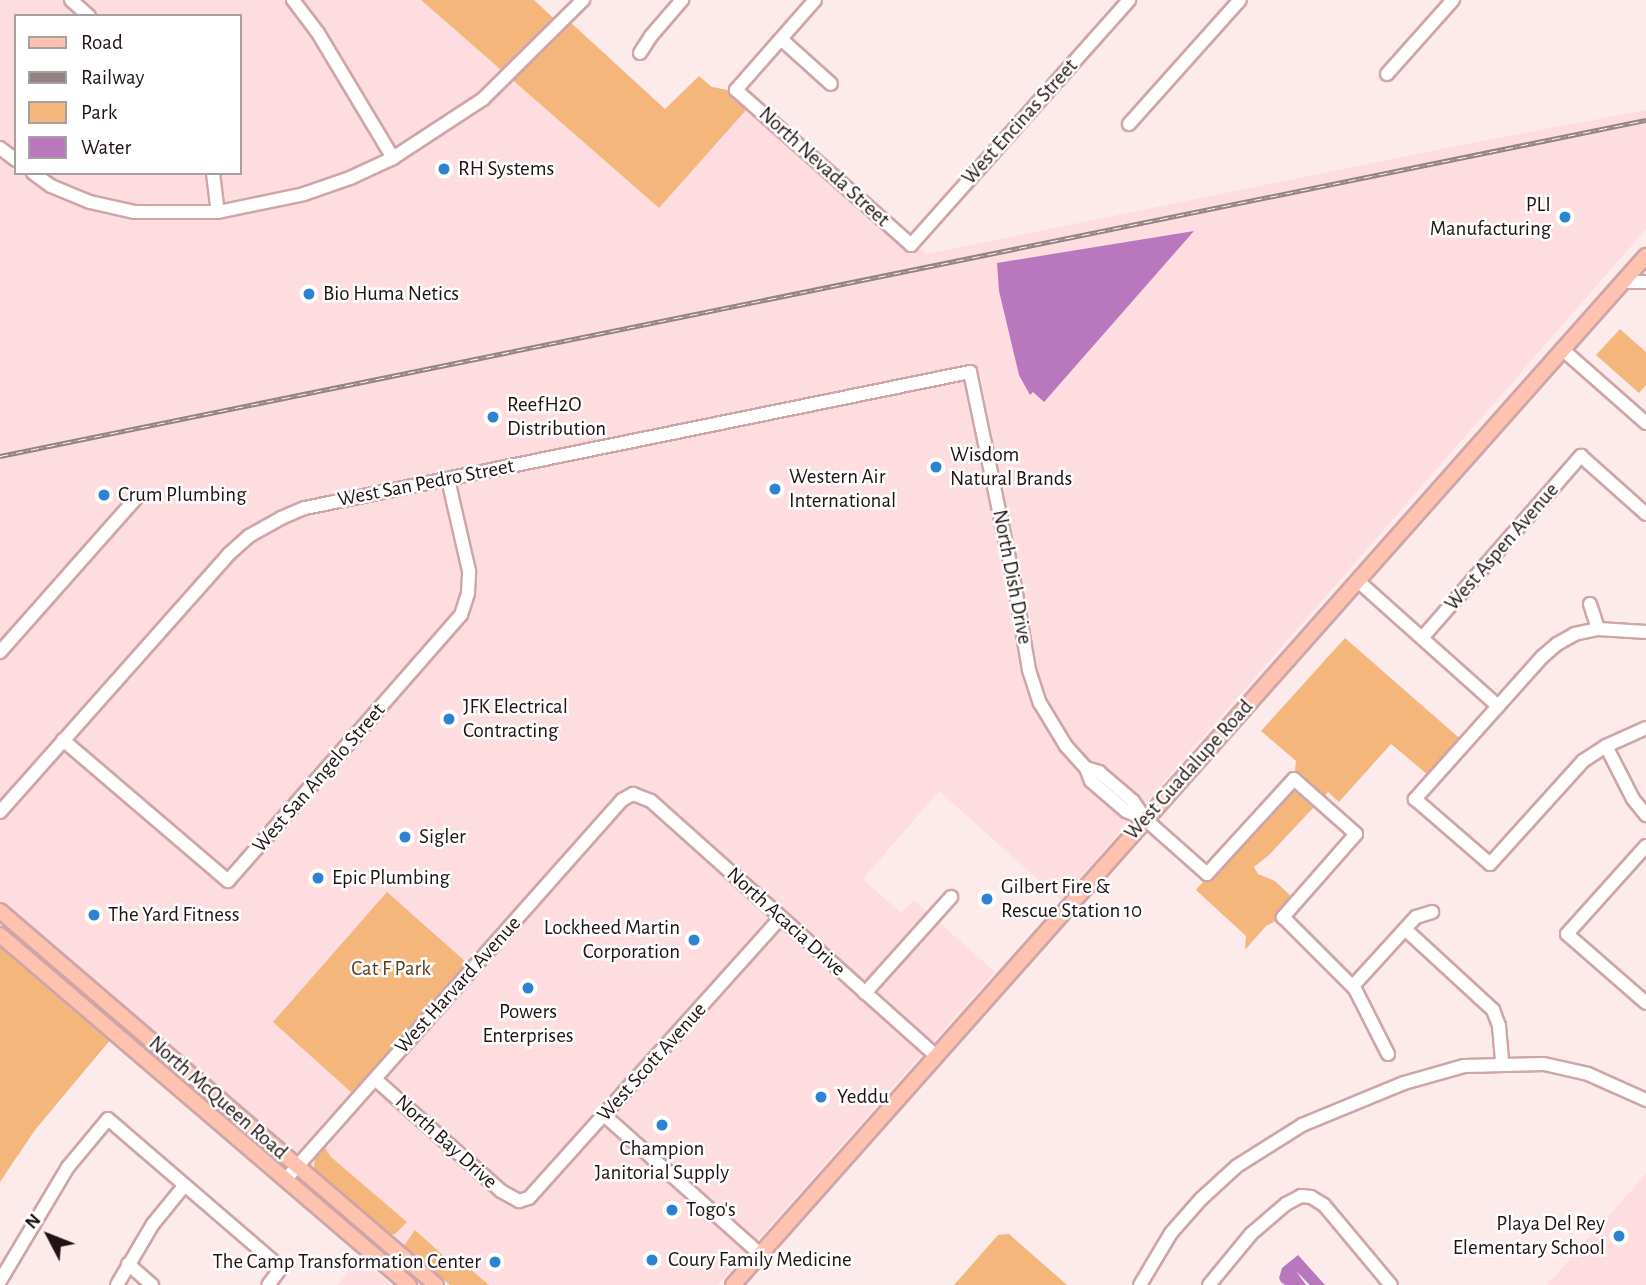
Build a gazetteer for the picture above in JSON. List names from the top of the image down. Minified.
{"streets":{"main road":["West Guadalupe Road","North McQueen Road"],"street":["West Encinas Street","North Nevada Street","West San Pedro Street","West Aspen Avenue","North Dish Drive","West San Angelo Street","North Acacia Drive","West Harvard Avenue","West Scott Avenue","North Bay Drive"]},"crossings":[["West Encinas Street","North Nevada Street"],["West San Pedro Street","North Dish Drive"],["West San Pedro Street","West San Angelo Street"],["North Dish Drive","West Guadalupe Road"],["West Guadalupe Road","North Acacia Drive"],["North Acacia Drive","West Harvard Avenue"],["North Acacia Drive","West Scott Avenue"],["West Harvard Avenue","North McQueen Road"],["West Harvard Avenue","North Bay Drive"],["West Scott Avenue","North Bay Drive"]],"parks":["Cat F Park"],"places":["RH Systems","PLI Manufacturing","Bio Huma Netics","ReefH2O Distribution","Wisdom Natural Brands","Western Air International","Crum Plumbing","JFK Electrical Contracting","Sigler","Epic Plumbing","Gilbert Fire & Rescue Station 10","The Yard Fitness","Lockheed Martin Corporation","Powers Enterprises","Yeddu","Champion Janitorial Supply","Togo's","Playa Del Rey Elementary School","Coury Family Medicine","The Camp Transformation Center"],"legend":["Road","Railway","Park","Water"],"north":"top left"}
